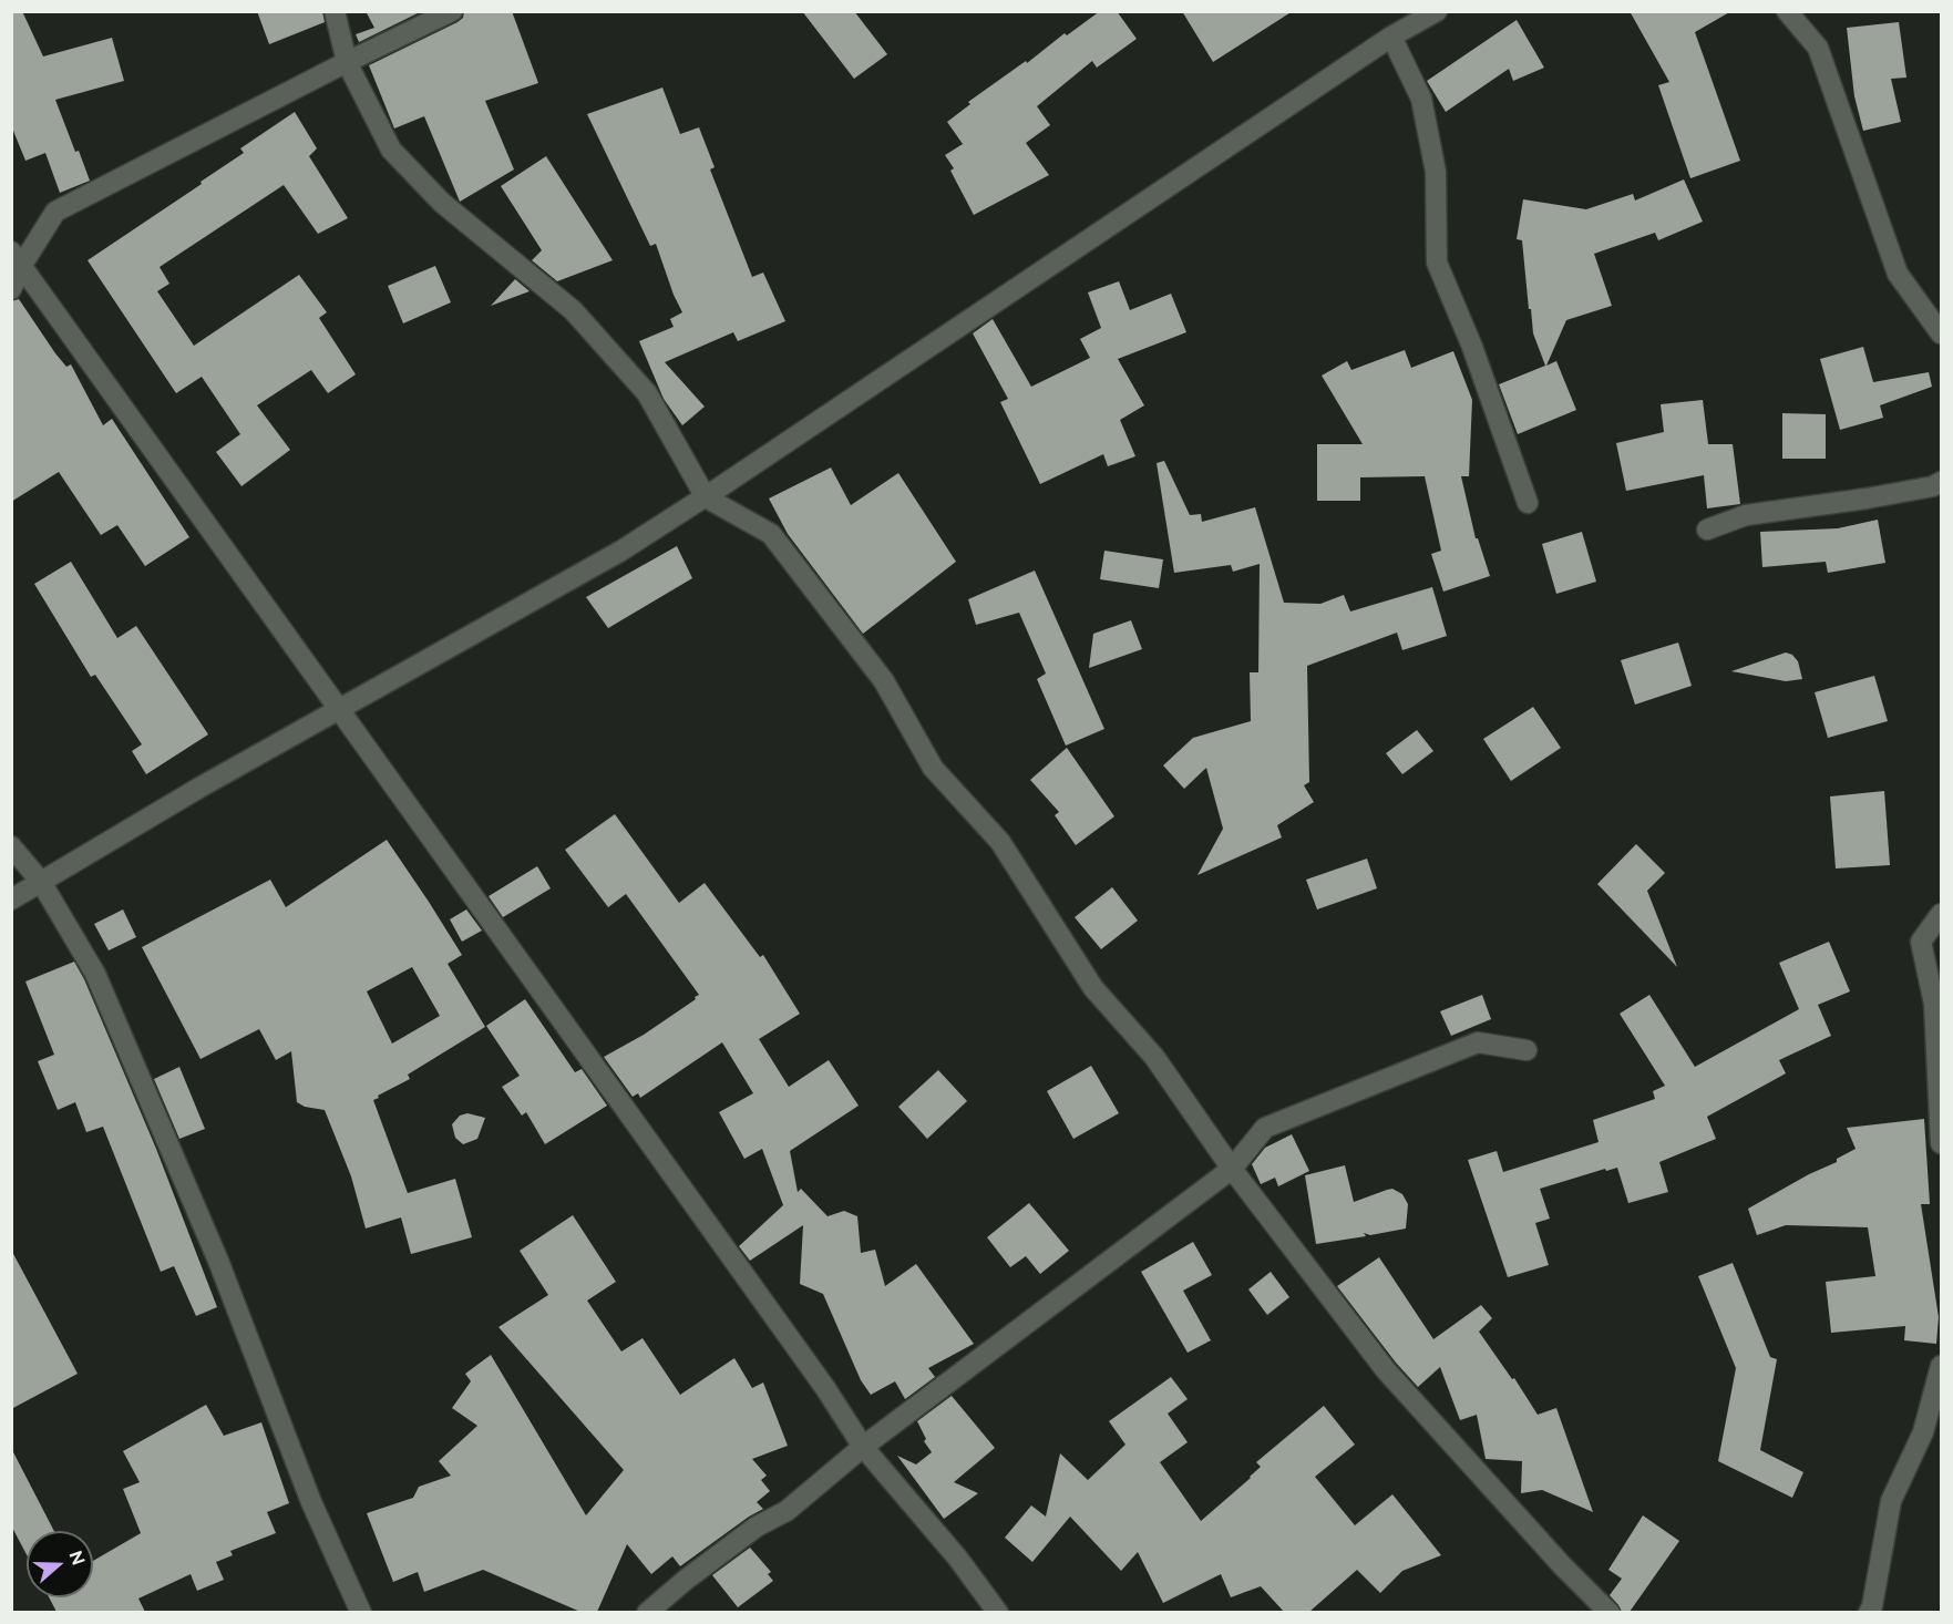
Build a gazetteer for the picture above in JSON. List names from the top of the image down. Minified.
{"north":"right"}
